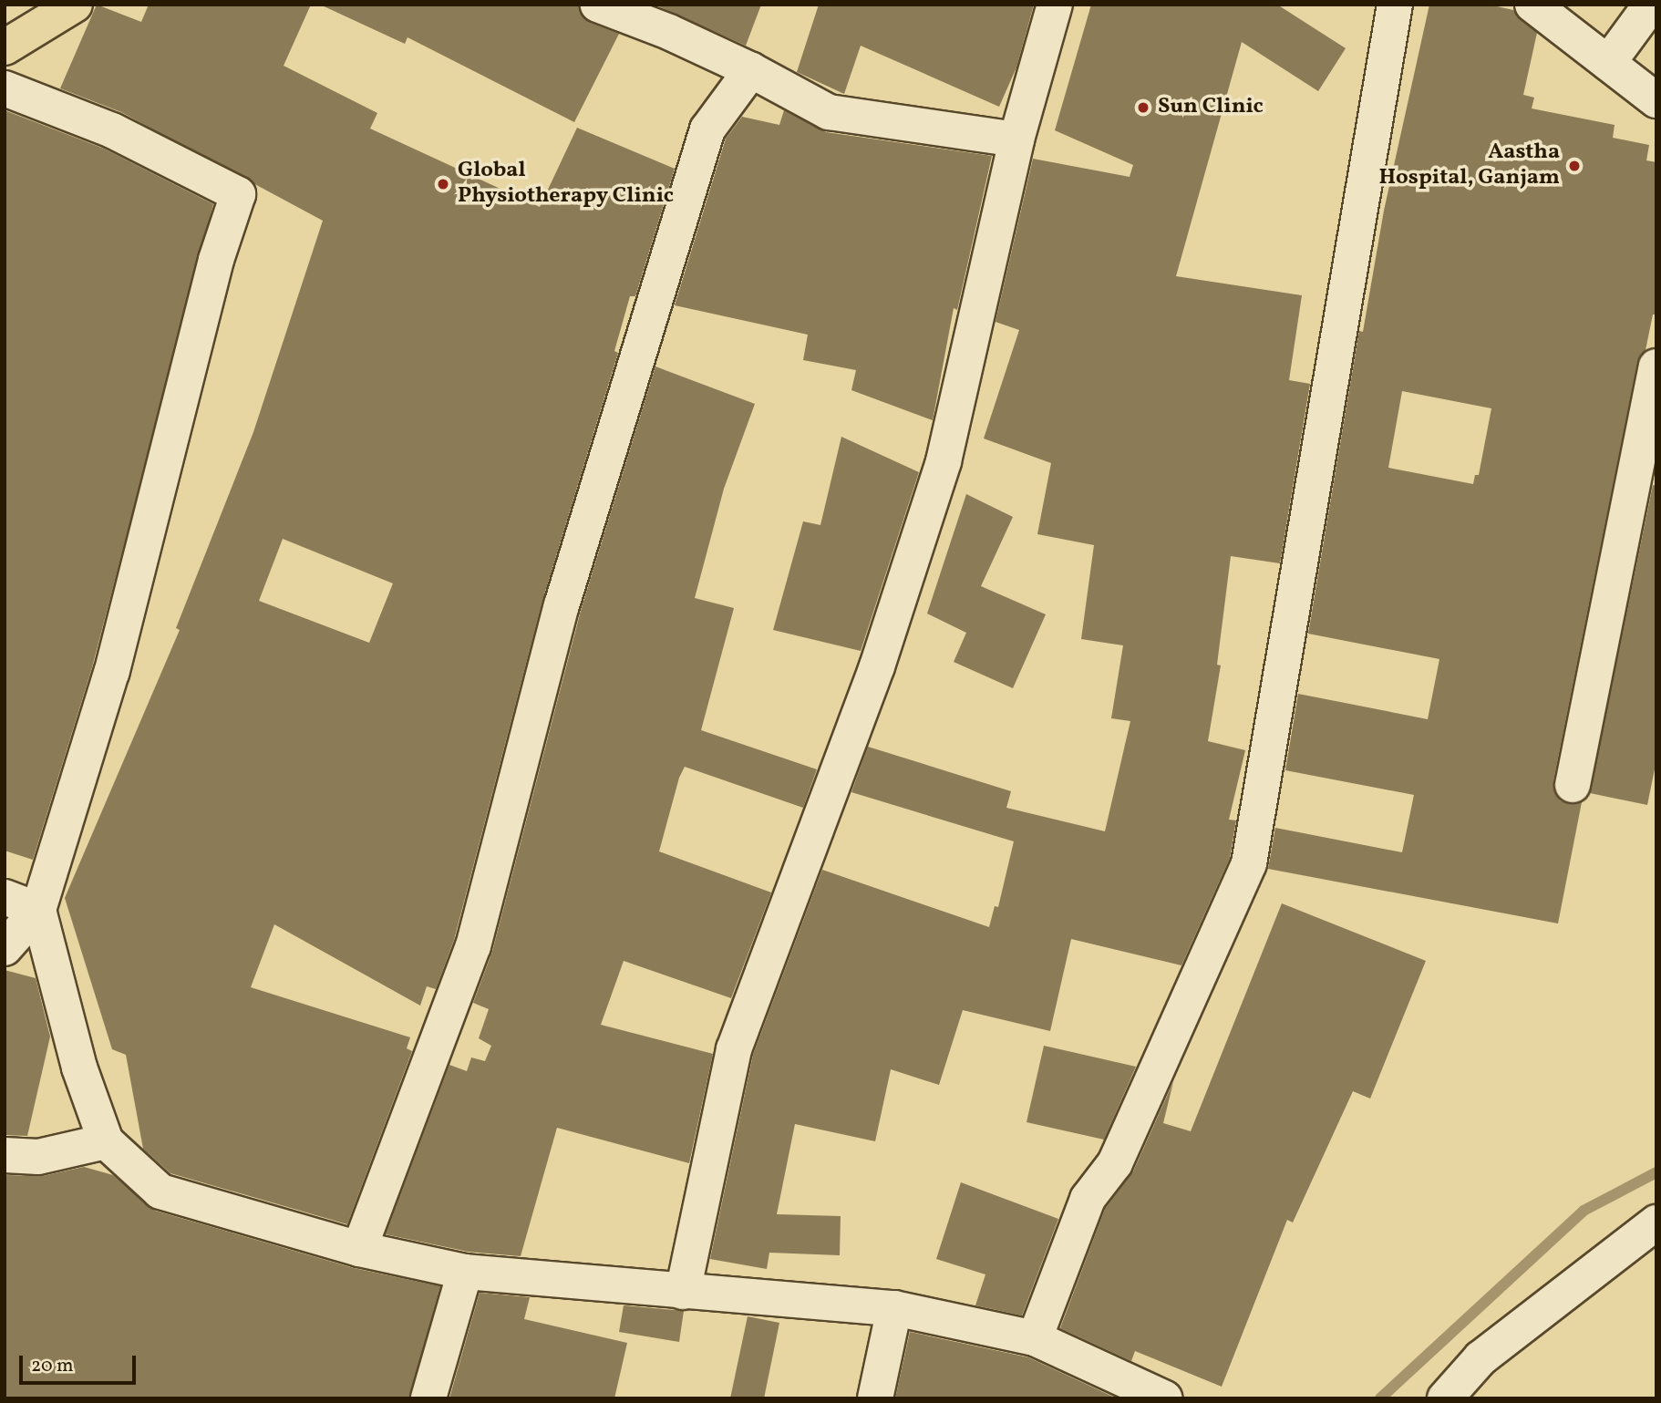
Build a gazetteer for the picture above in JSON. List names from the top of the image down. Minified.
{"places":["Sun Clinic","Aastha Hospital, Ganjam","Global Physiotherapy Clinic"],"scale_bar":"20 m"}
